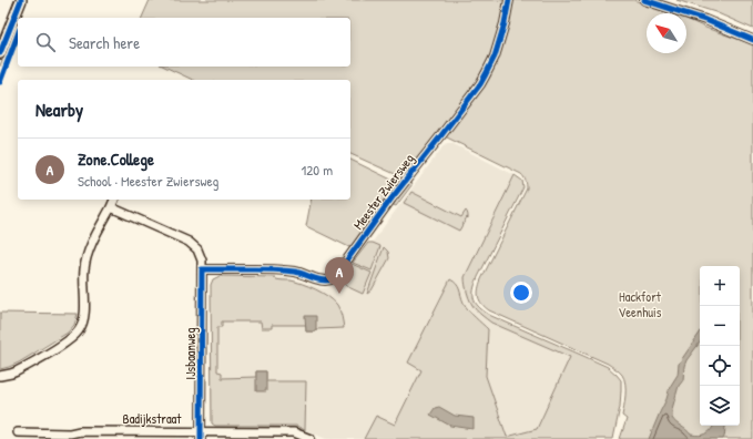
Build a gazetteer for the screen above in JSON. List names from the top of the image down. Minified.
{"streets":{"street":["Meester Zwiersweg","IJsbaanweg","Badijkstraat"]},"crossings":[["Meester Zwiersweg","IJsbaanweg"],["IJsbaanweg","Badijkstraat"]],"parks":["Hackfort Veenhuis"],"north":"top left","page":{"search":"Search here","heading":"Nearby","list":[{"mark":"A","name":"Zone.College","note":"School · Meester Zwiersweg","value":"120 m"}],"pins":"A","map_buttons":["+","−"]}}
